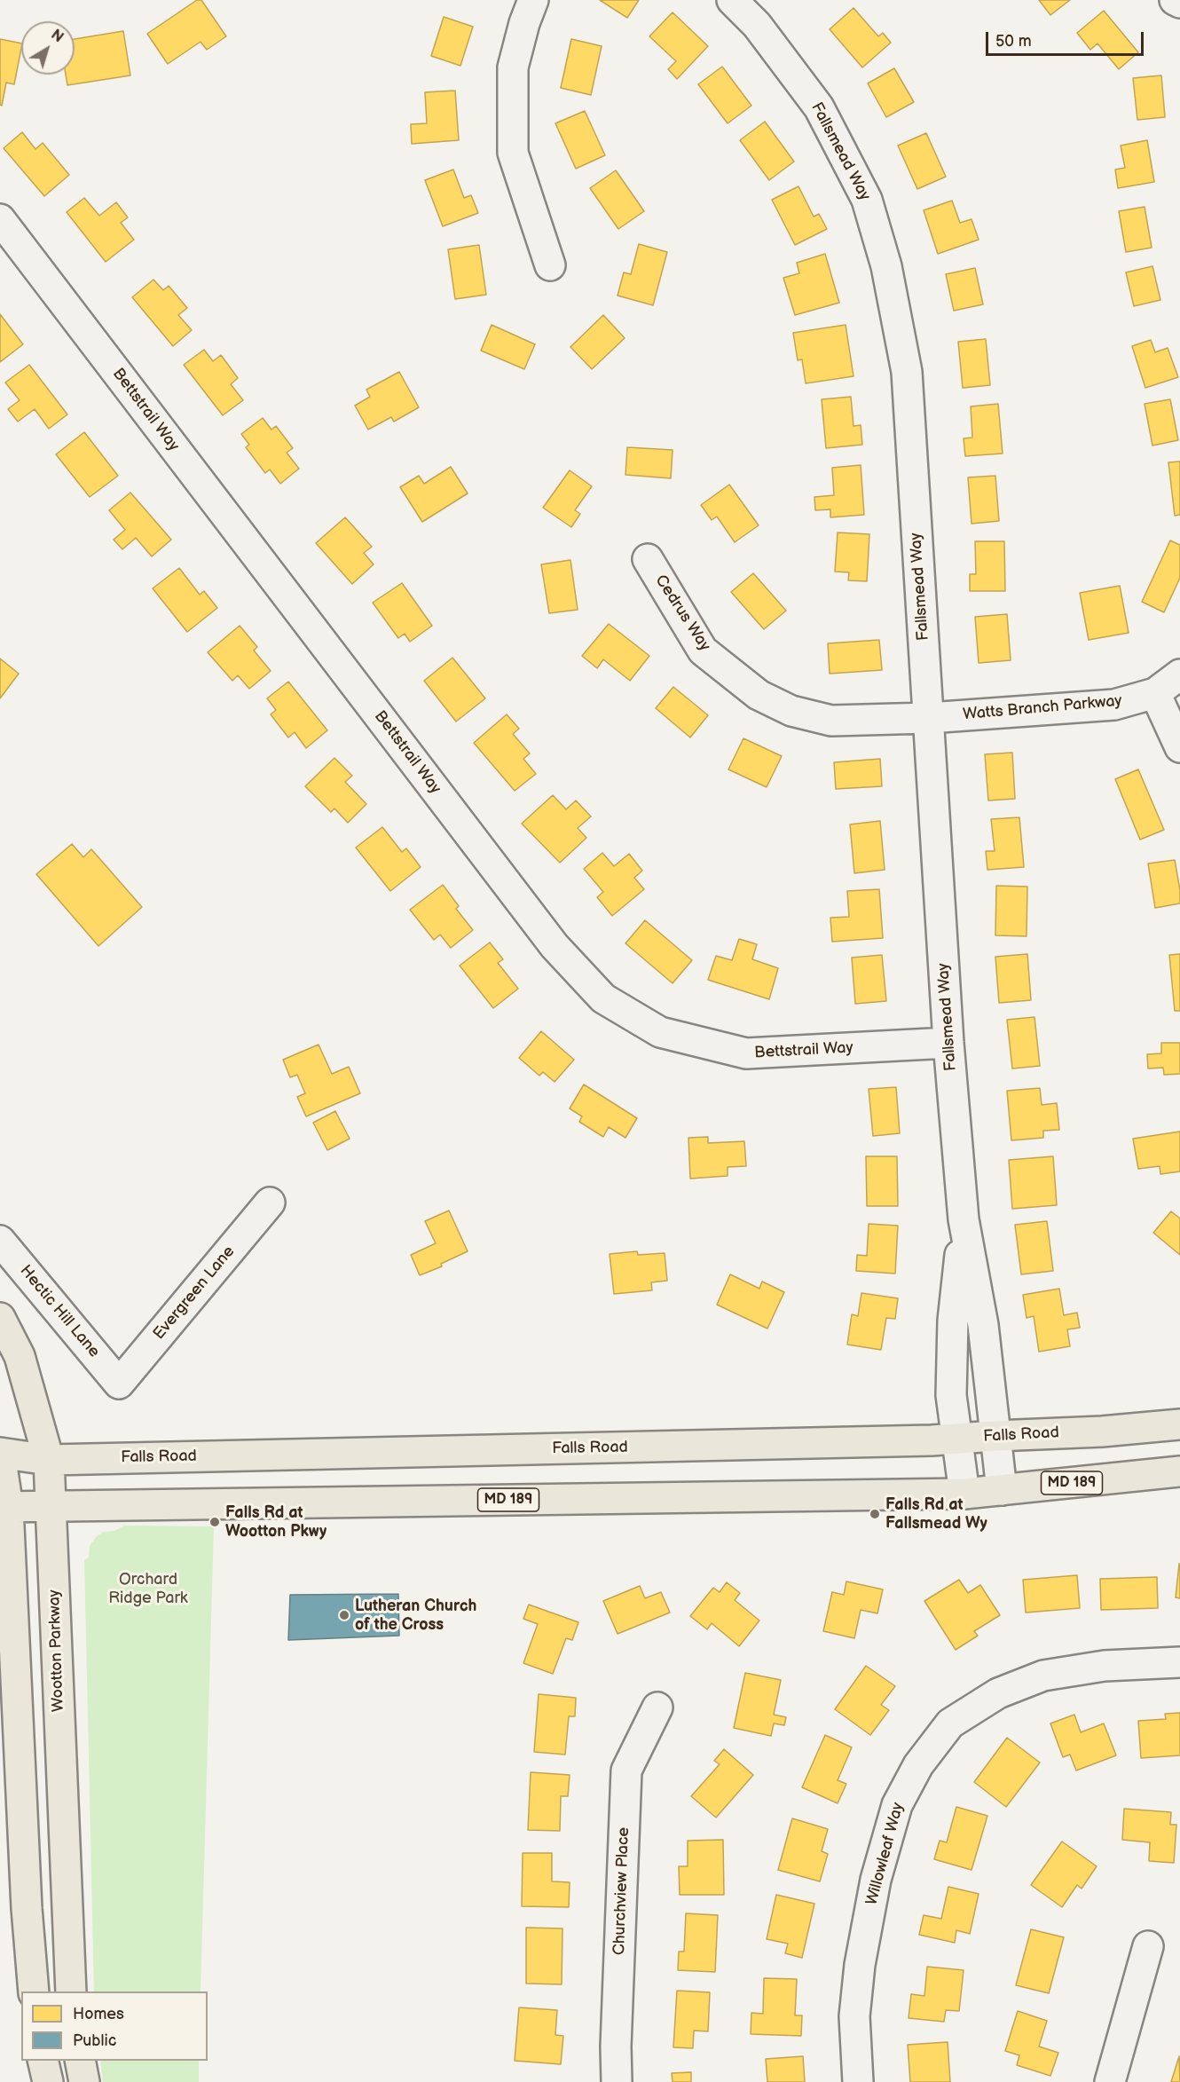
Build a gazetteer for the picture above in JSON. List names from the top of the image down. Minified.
{"streets":{"main road":["Falls Road","MD 189","Wootton Parkway"],"street":["Fallsmead Way","Bettstrail Way","Cedrus Way","Watts Branch Parkway","Evergreen Lane","Hectic Hill Lane","Willowleaf Way","Churchview Place"]},"crossings":[["Fallsmead Way","Bettstrail Way"],["Fallsmead Way","Cedrus Way"],["Fallsmead Way","Watts Branch Parkway"],["Fallsmead Way","Falls Road"],["Fallsmead Way","MD 189"],["Cedrus Way","Watts Branch Parkway"],["Evergreen Lane","Hectic Hill Lane"],["Falls Road","Wootton Parkway"],["MD 189","Wootton Parkway"]],"parks":["Orchard Ridge Park"],"places":["Falls Rd at Fallsmead Wy","Falls Rd at Wootton Pkwy","Lutheran Church of the Cross"],"legend":["Homes","Public"],"scale_bar":"50 m","north":"top right"}
